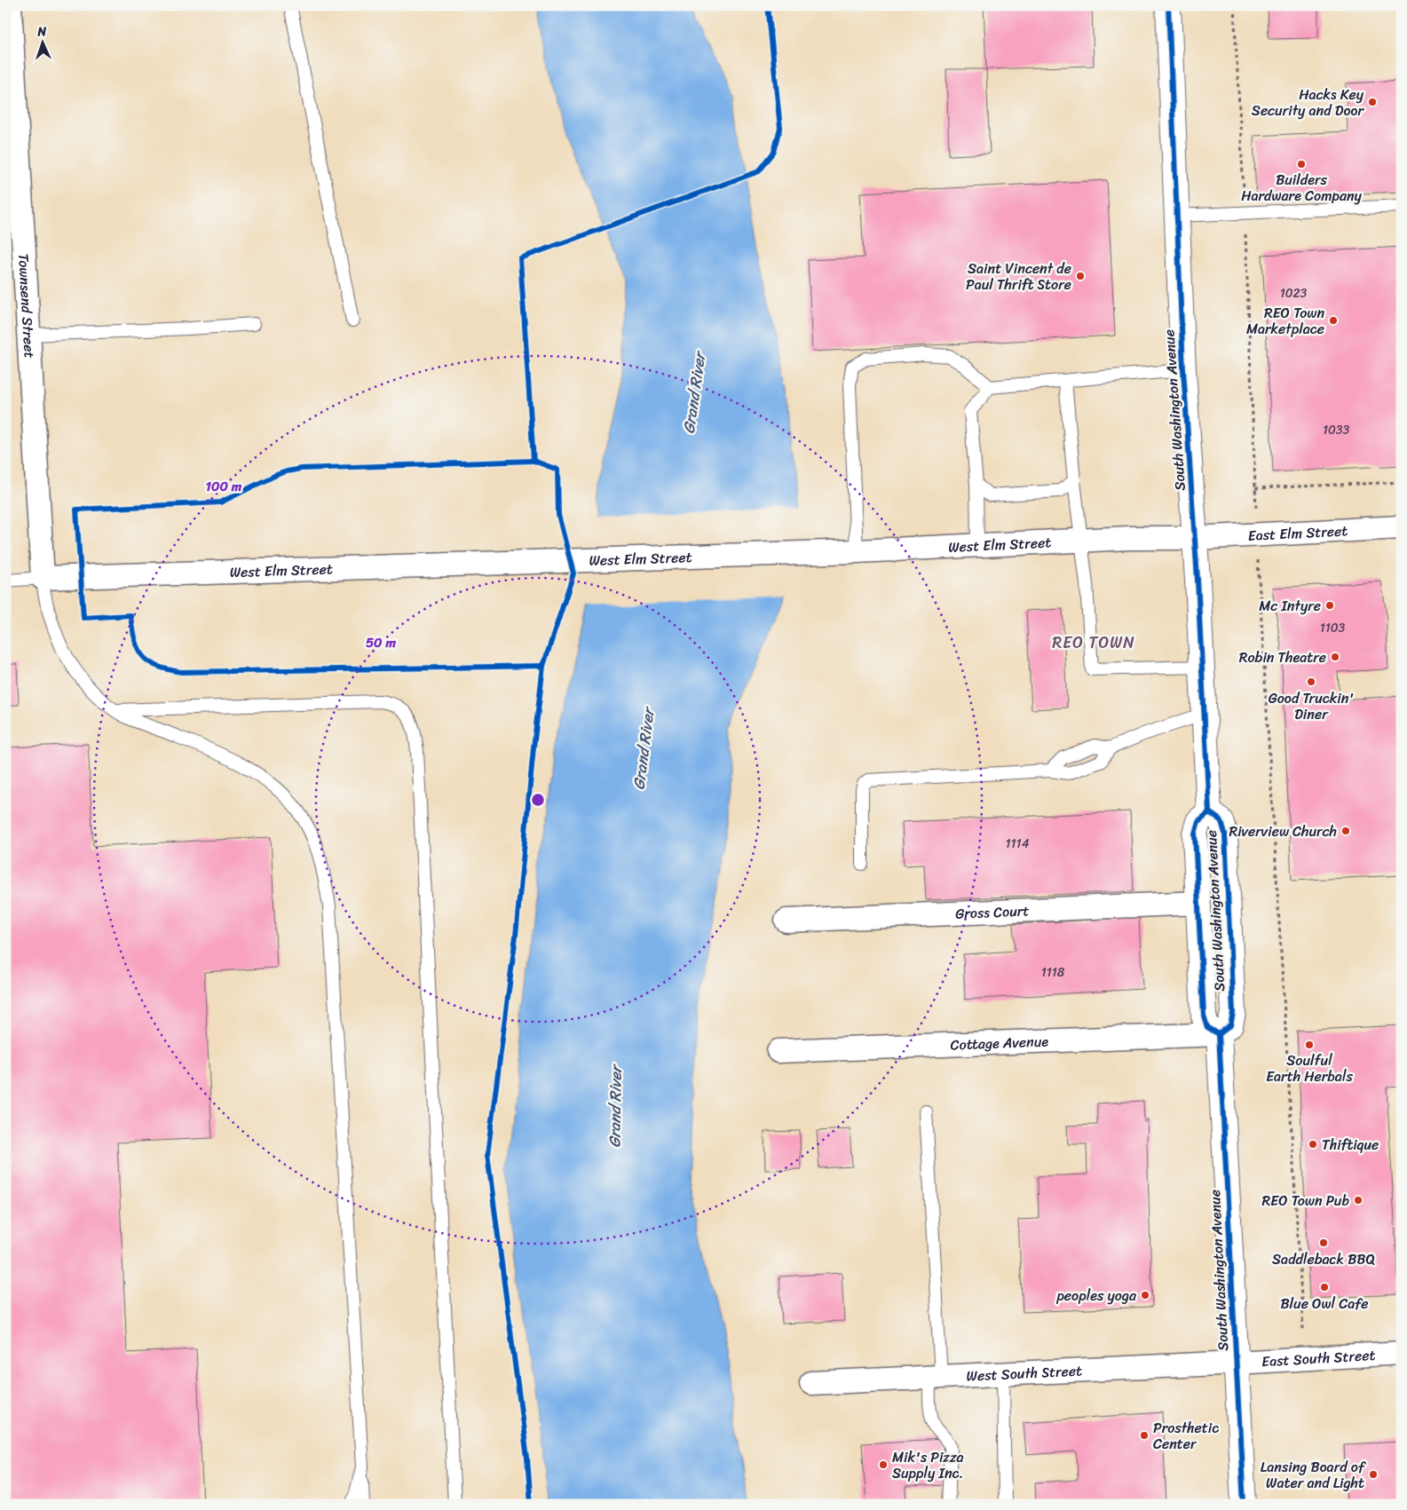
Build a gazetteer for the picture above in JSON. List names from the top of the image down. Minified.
{"streets":{"street":["Townsend Street","South Washington Avenue","East Elm Street","West Elm Street","Gross Court","Cottage Avenue","East South Street","West South Street"]},"crossings":[["Townsend Street","West Elm Street"],["South Washington Avenue","East Elm Street"],["South Washington Avenue","West Elm Street"],["South Washington Avenue","Gross Court"],["South Washington Avenue","Cottage Avenue"],["South Washington Avenue","East South Street"],["South Washington Avenue","West South Street"],["East Elm Street","West Elm Street"],["East South Street","West South Street"]],"districts":["REO TOWN"],"water":["Grand River"],"places":["Hacks Key Security and Door","Builders Hardware Company","Saint Vincent de Paul Thrift Store","REO Town Marketplace","Mc Intyre","Robin Theatre","Good Truckin' Diner","Riverview Church","Soulful Earth Herbals","Thiftique","REO Town Pub","Saddleback BBQ","Blue Owl Cafe","peoples yoga","Prosthetic Center","Mik's Pizza Supply Inc.","Lansing Board of Water and Light"],"house_numbers":["1023","1033","1103","1114","1118"],"north":"top","rings":["100 m","50 m"]}
